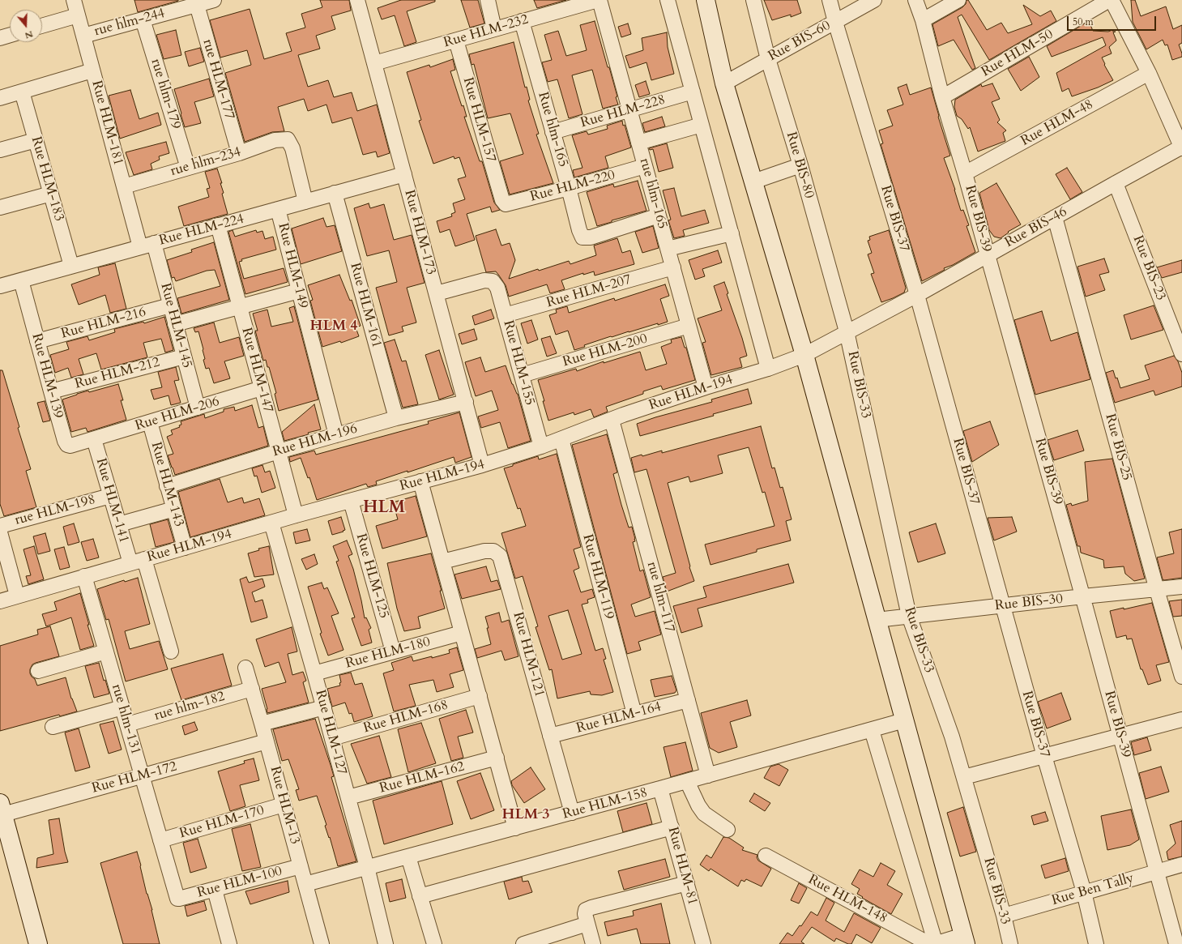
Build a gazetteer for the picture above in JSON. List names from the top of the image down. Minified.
{"streets":{"street":["rue hlm-244","Rue HLM-232","Rue BIS-60","Rue HLM-50","rue HLM-177","rue hlm-179","Rue HLM-228","Rue HLM-157","Rue HLM-181","Rue HLM-48","Rue hlm-165","rue hlm-234","Rue BIS-80","Rue HLM-183","Rue HLM-220","rue hlm-165","Rue BIS-37","Rue BIS-39","Rue BIS-46","Rue HLM-224","Rue HLM-173","Rue HLM-149","Rue BIS-23","Rue HLM-207","Rue HLM-161","Rue HLM-216","Rue HLM-145","Rue HLM-200","Rue HLM-155","Rue HLM-147","Rue HLM-212","Rue HLM-139","Rue BIS-33","Rue HLM-194","Rue HLM-206","Rue HLM-196","Rue BIS-25","Rue HLM-143","Rue HLM-141","rue HLM-198","Rue HLM-125","Rue HLM-119","rue hlm-117","Rue BIS-30","Rue HLM-180","Rue HLM-121","rue hlm-182","Rue HLM-168","Rue HLM-164","rue hlm-131","Rue HLM-127","Rue HLM-172","Rue HLM-162","Rue HLM-158","Rue HLM-13","Rue HLM-170","Rue HLM-81","Rue HLM-100","Rue Ben Tally","Rue HLM-148"]},"crossings":[["rue hlm-244","rue HLM-177"],["rue hlm-244","rue hlm-179"],["rue hlm-244","Rue HLM-181"],["Rue HLM-232","Rue HLM-157"],["Rue HLM-232","Rue hlm-165"],["Rue HLM-232","rue hlm-165"],["Rue HLM-232","Rue HLM-173"],["Rue BIS-60","Rue BIS-80"],["Rue BIS-60","Rue BIS-37"],["Rue HLM-50","Rue BIS-39"],["rue HLM-177","rue hlm-234"],["rue hlm-179","rue hlm-234"],["Rue HLM-228","Rue hlm-165"],["Rue HLM-228","rue hlm-165"],["Rue HLM-157","Rue HLM-220"],["Rue HLM-181","rue hlm-234"],["Rue HLM-181","Rue HLM-224"],["Rue HLM-181","Rue HLM-145"],["Rue HLM-48","Rue BIS-39"],["Rue hlm-165","Rue HLM-220"],["Rue hlm-165","rue hlm-165"],["rue hlm-234","Rue HLM-224"],["Rue BIS-80","Rue BIS-46"],["Rue BIS-80","Rue BIS-33"],["Rue HLM-183","Rue HLM-224"],["Rue HLM-220","rue hlm-165"],["rue hlm-165","Rue HLM-207"],["rue hlm-165","Rue HLM-200"],["rue hlm-165","Rue HLM-194"],["Rue BIS-37","Rue BIS-46"],["Rue BIS-37","Rue BIS-30"],["Rue BIS-37","Rue Ben Tally"],["Rue BIS-39","Rue BIS-46"],["Rue BIS-39","Rue BIS-30"],["Rue BIS-39","Rue Ben Tally"],["Rue BIS-46","Rue BIS-23"],["Rue BIS-46","Rue BIS-33"],["Rue BIS-46","Rue HLM-194"],["Rue BIS-46","Rue BIS-25"],["Rue HLM-224","Rue HLM-173"],["Rue HLM-224","Rue HLM-149"],["Rue HLM-224","Rue HLM-161"],["Rue HLM-224","Rue HLM-145"],["Rue HLM-224","Rue HLM-147"],["Rue HLM-224","Rue HLM-139"],["Rue HLM-173","Rue HLM-155"],["Rue HLM-173","Rue HLM-194"],["Rue HLM-173","Rue HLM-196"],["Rue HLM-149","Rue HLM-196"],["Rue HLM-207","Rue HLM-155"],["Rue HLM-161","Rue HLM-196"],["Rue HLM-216","Rue HLM-145"],["Rue HLM-216","Rue HLM-139"],["Rue HLM-145","Rue HLM-212"],["Rue HLM-145","Rue HLM-206"],["Rue HLM-200","Rue HLM-155"],["Rue HLM-155","Rue HLM-194"],["Rue HLM-147","Rue HLM-194"],["Rue HLM-147","Rue HLM-206"],["Rue HLM-147","Rue HLM-196"],["Rue HLM-212","Rue HLM-139"],["Rue HLM-139","Rue HLM-206"],["Rue HLM-139","Rue HLM-141"],["Rue BIS-33","Rue BIS-30"],["Rue BIS-33","Rue Ben Tally"],["Rue HLM-194","Rue HLM-143"],["Rue HLM-194","Rue HLM-141"],["Rue HLM-194","Rue HLM-125"],["Rue HLM-194","Rue HLM-119"],["Rue HLM-194","rue hlm-117"],["Rue HLM-194","rue hlm-131"],["Rue HLM-194","Rue HLM-127"],["Rue HLM-206","Rue HLM-143"],["Rue HLM-206","Rue HLM-141"],["Rue HLM-196","Rue HLM-143"],["Rue BIS-25","Rue BIS-30"],["Rue HLM-141","rue HLM-198"],["Rue HLM-125","Rue HLM-180"],["Rue HLM-119","Rue HLM-164"],["rue hlm-117","Rue HLM-164"],["rue hlm-117","Rue HLM-158"],["Rue HLM-180","Rue HLM-127"],["Rue HLM-121","Rue HLM-164"],["Rue HLM-121","Rue HLM-158"],["rue hlm-182","rue hlm-131"],["rue hlm-182","Rue HLM-13"],["Rue HLM-168","Rue HLM-127"],["rue hlm-131","Rue HLM-172"],["rue hlm-131","Rue HLM-170"],["rue hlm-131","Rue HLM-100"],["Rue HLM-127","Rue HLM-162"],["Rue HLM-127","Rue HLM-158"],["Rue HLM-172","Rue HLM-13"],["Rue HLM-158","Rue HLM-13"],["Rue HLM-158","Rue HLM-81"],["Rue HLM-13","Rue HLM-170"],["Rue HLM-13","Rue HLM-100"]],"districts":["HLM 4","HLM","HLM 3"],"scale_bar":"50 m","north":"bottom"}
